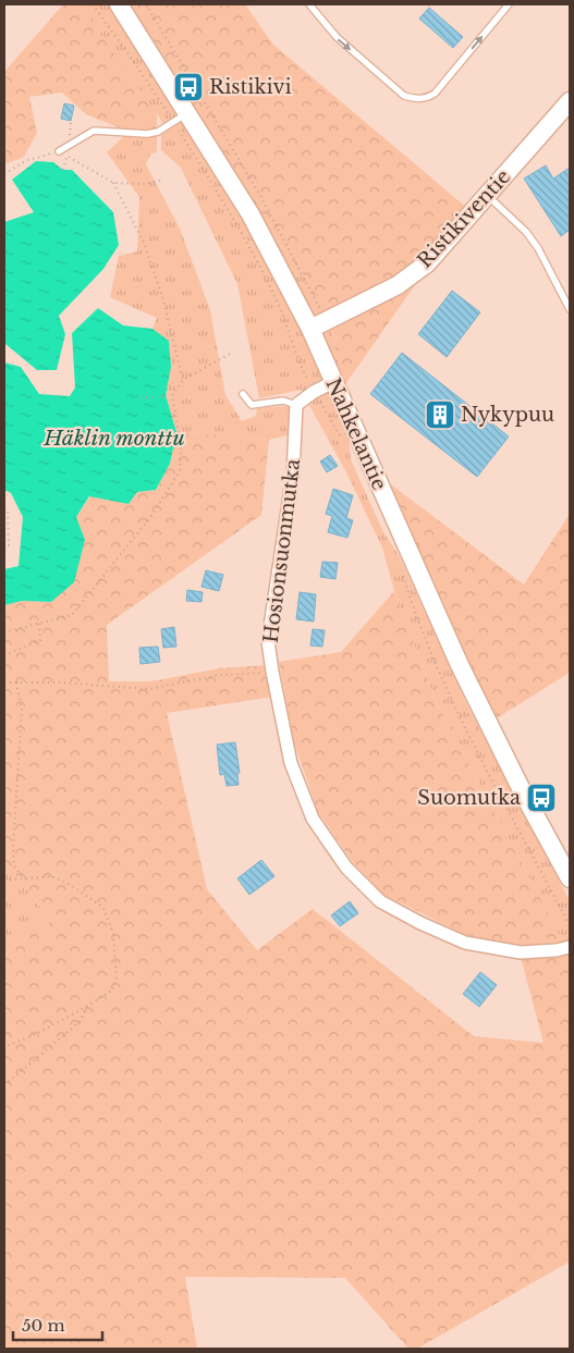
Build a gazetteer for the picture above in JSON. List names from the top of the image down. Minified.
{"streets":{"main road":["Ristikiventie","Nahkelantie"],"street":["Hosionsuonmutka"]},"crossings":[["Ristikiventie","Nahkelantie"]],"water":["Häklin monttu"],"places":{"bus stop":["Ristikivi","Suomutka"],"building":["Nykypuu"]},"scale_bar":"50 m"}
